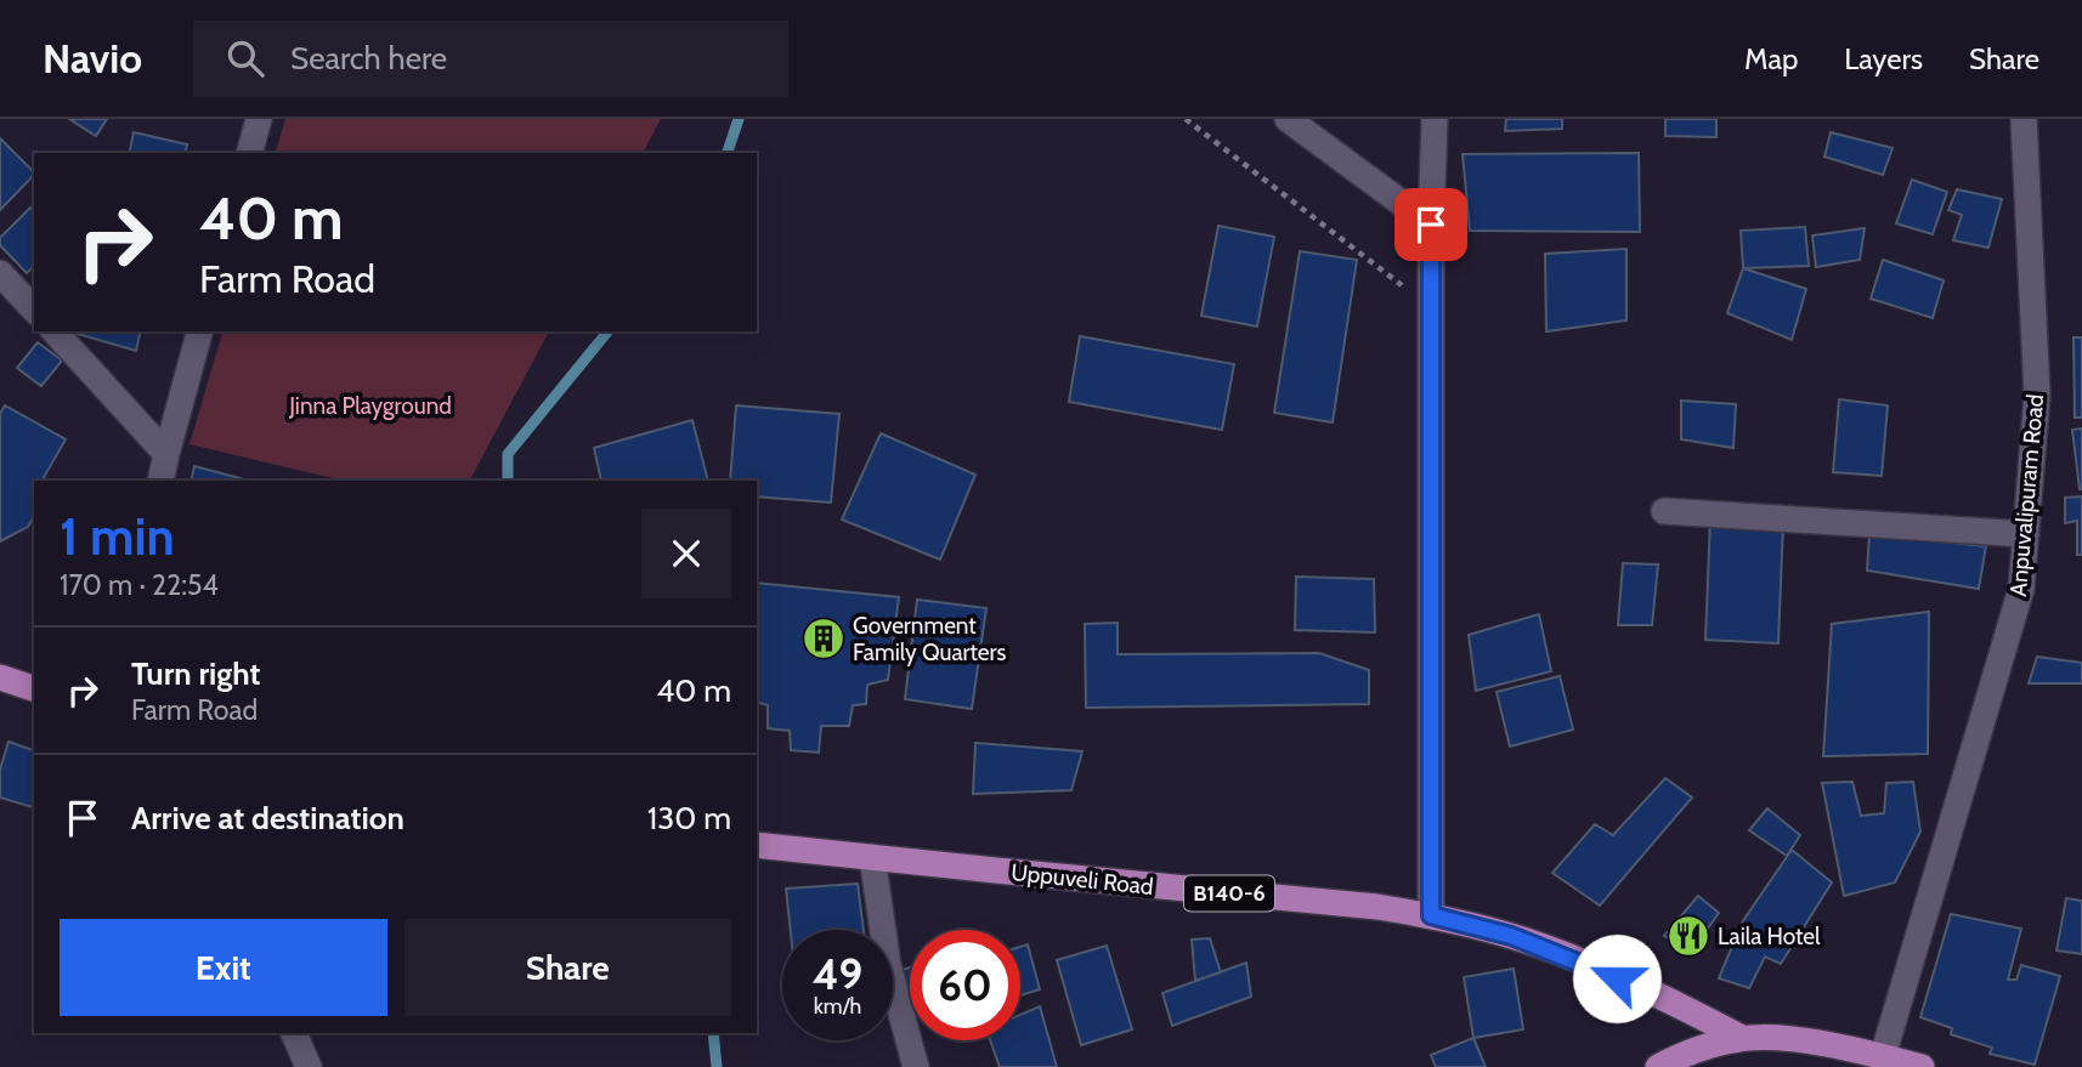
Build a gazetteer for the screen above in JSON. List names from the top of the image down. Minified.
{"streets":{"main road":["Uppuveli Road","B140-6"],"street":["Anpuvalipuram Road"]},"parks":["Jinna Playground"],"places":{"building":["Government Family Quarters"],"restaurant":["Laila Hotel"]},"page":{"header":"Navio","search":"Search here","nav":["Map","Layers","Share"],"turn":["40 m","Farm Road"],"heading":["1 min","170 m · 22:54"],"list":[{"name":"Turn right","note":"Farm Road","value":"40 m"},{"name":"Arrive at destination","value":"130 m"}],"buttons":["Exit","Share"],"speed":"49 km/h","limit":"60"}}
